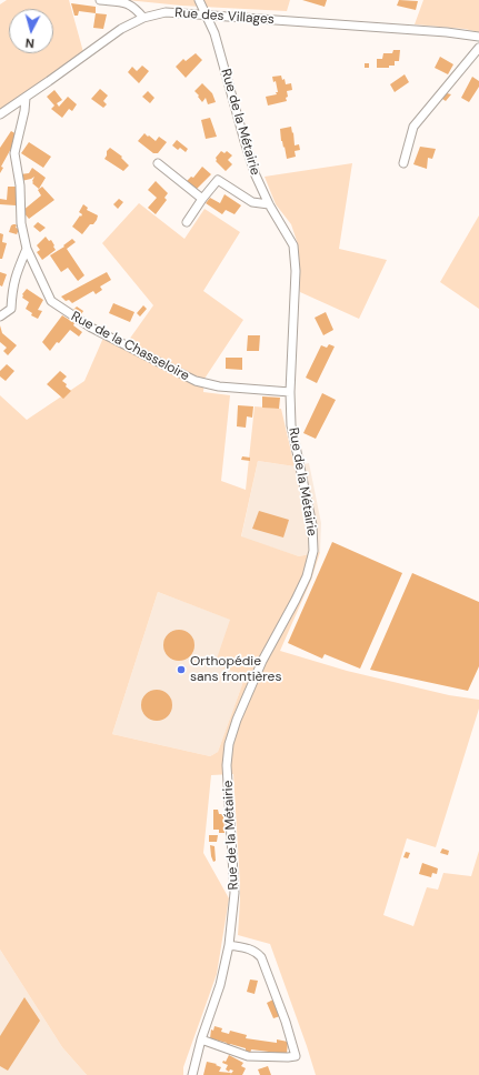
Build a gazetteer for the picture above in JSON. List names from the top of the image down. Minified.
{"streets":{"street":["Rue des Villages","Rue de la Métairie","Rue de la Chasseloire"]},"crossings":[["Rue des Villages","Rue de la Métairie"],["Rue des Villages","Rue de la Chasseloire"],["Rue de la Métairie","Rue de la Chasseloire"]],"places":["Orthopédie sans frontières"],"north":"bottom"}
